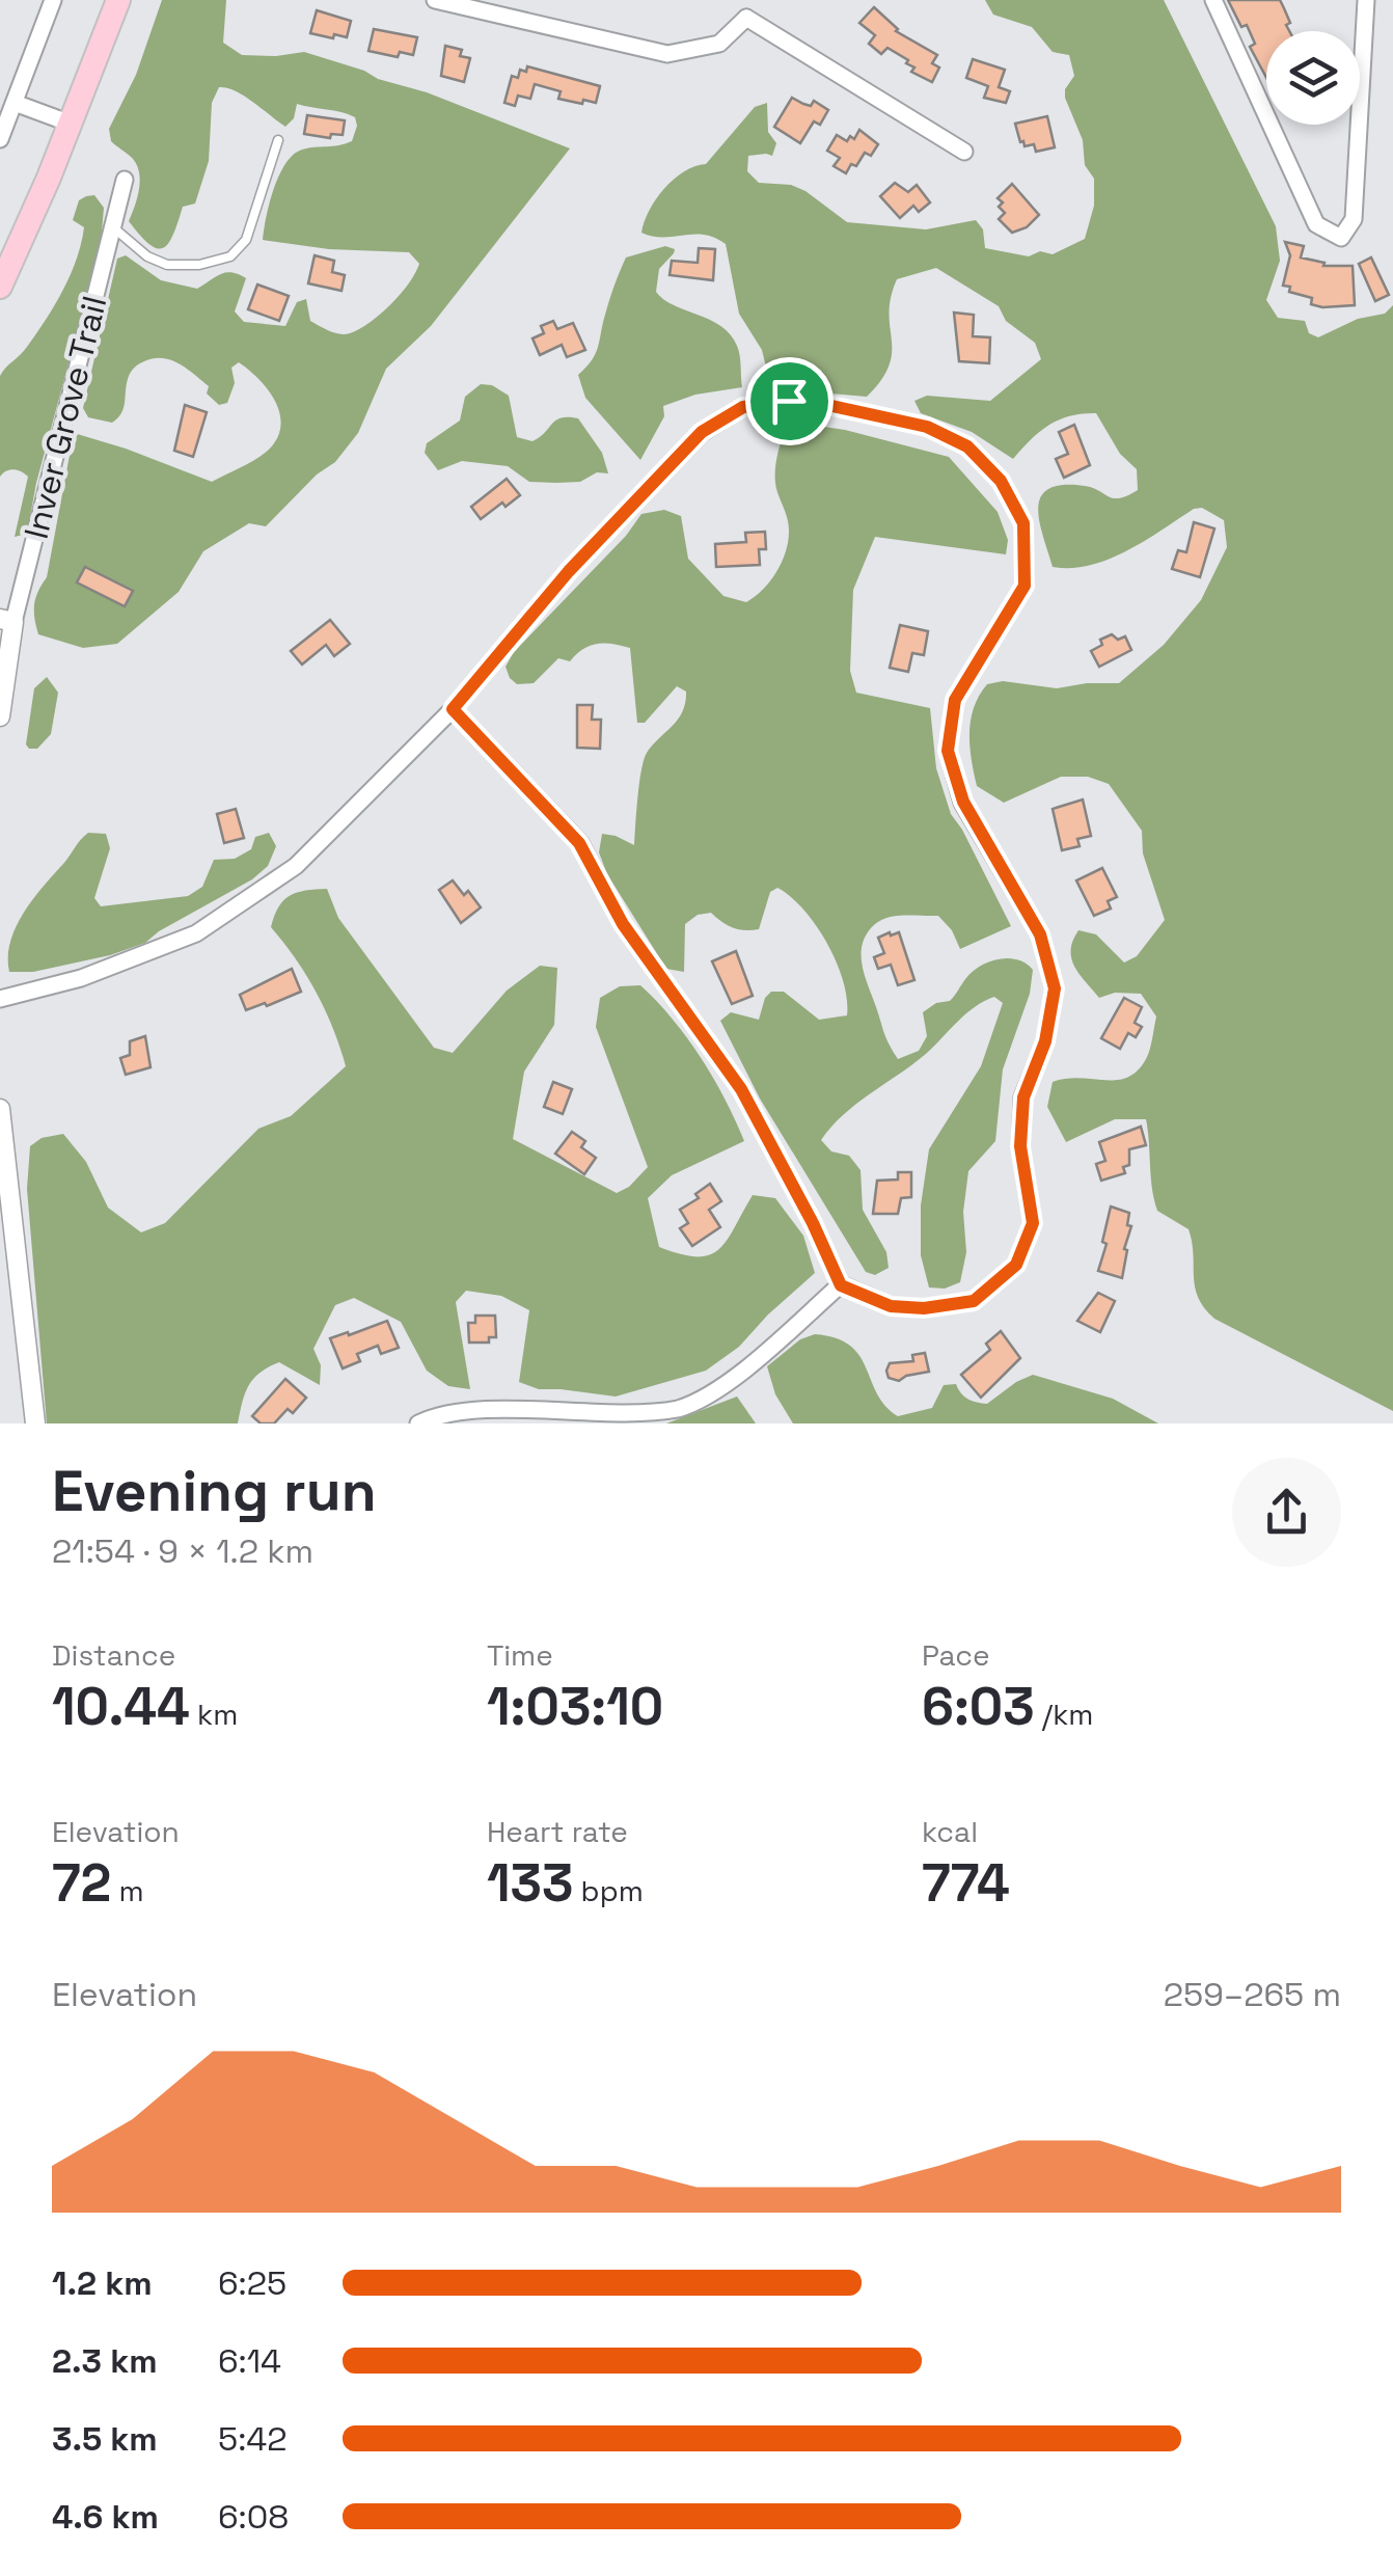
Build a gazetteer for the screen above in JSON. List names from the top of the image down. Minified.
{"streets":{"street":["Inver Grove Trail"]},"page":{"heading":["Evening run","21:54 · 9 × 1.2 km"],"stats":[["Distance","10.44 km"],["Time","1:03:10"],["Pace","6:03 /km"],["Elevation","72 m"],["Heart rate","133 bpm"],["kcal","774"]],"chart":["Elevation","259–265 m"],"list":[{"name":"1.2 km","note":"6:25"},{"name":"2.3 km","note":"6:14"},{"name":"3.5 km","note":"5:42"},{"name":"4.6 km","note":"6:08"}]}}
